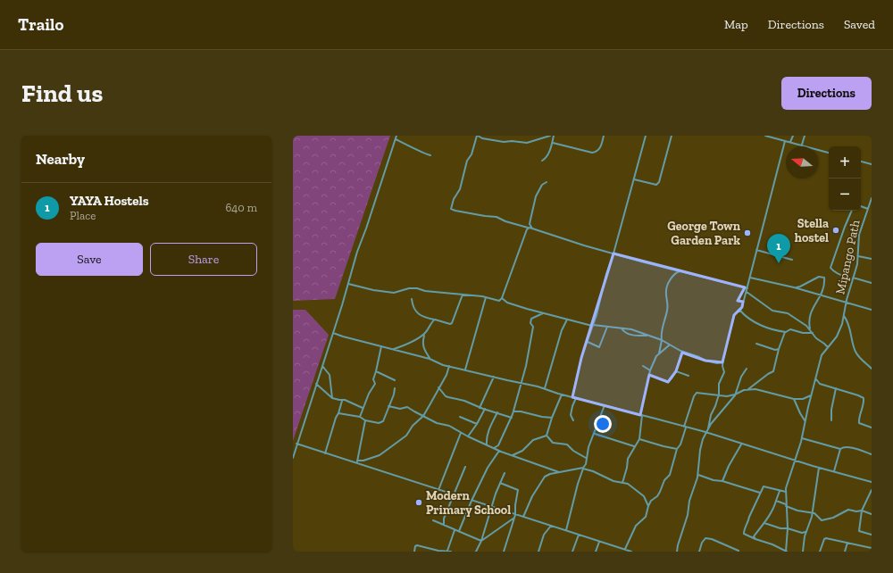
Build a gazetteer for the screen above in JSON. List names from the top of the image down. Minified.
{"streets":{"street":["Mipango Path"]},"places":["Stella hostel","George Town Garden Park","Modern Primary School"],"north":"left","page":{"header":"Trailo","nav":["Map","Directions","Saved"],"buttons":["Directions",["Save","Share"]],"title":"Find us","heading":"Nearby","map_buttons":["+","−"],"list":[{"mark":"1","name":"YAYA Hostels","note":"Place","value":"640 m"}],"pins":"1"}}
